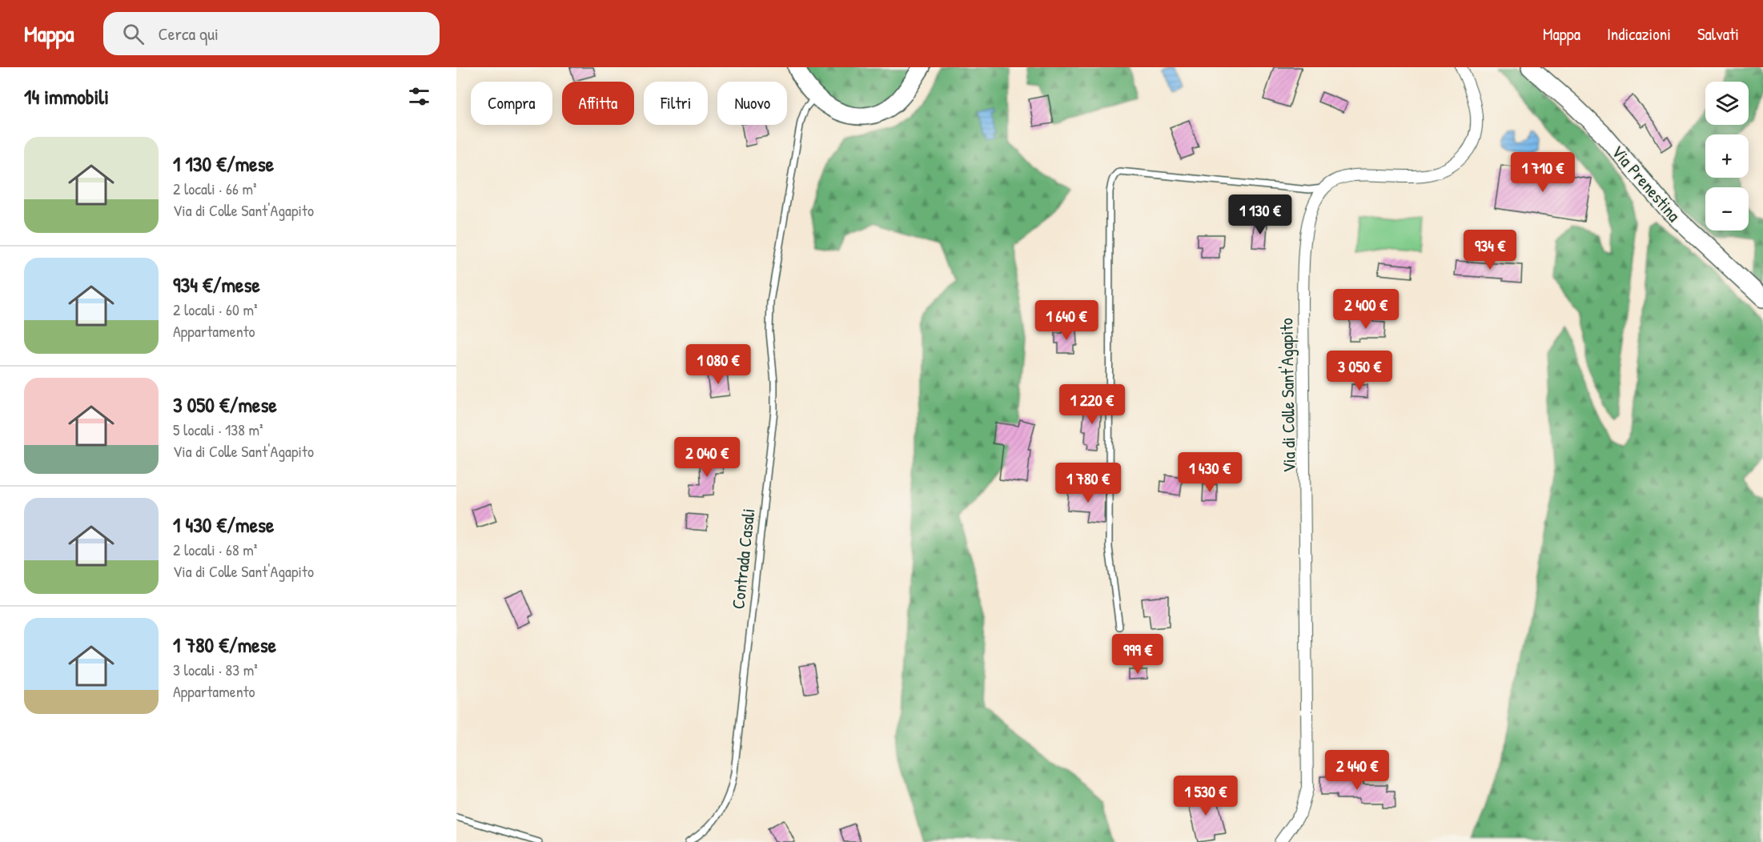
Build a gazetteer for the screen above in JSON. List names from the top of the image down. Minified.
{"streets":{"main road":["Via Prenestina"],"street":["Via di Colle Sant'Agapito"],"lane":["Contrada Casali"]},"page":{"header":"Mappa","search":"Cerca qui","nav":["Mappa","Indicazioni","Salvati"],"heading":"14 immobili","map_buttons":["+","−"],"chip":["Compra","Affitta","Filtri","Nuovo"],"list":[{"name":"1 130 €/mese","note":"2 locali · 66 m² · Via di Colle Sant'Agapito"},{"name":"934 €/mese","note":"2 locali · 60 m² · Appartamento"},{"name":"3 050 €/mese","note":"5 locali · 138 m² · Via di Colle Sant'Agapito"},{"name":"1 430 €/mese","note":"2 locali · 68 m² · Via di Colle Sant'Agapito"},{"name":"1 780 €/mese","note":"3 locali · 83 m² · Appartamento"}],"price":["1 710 €","1 130 €","934 €","2 400 €","1 640 €","1 080 €","3 050 €","1 220 €","2 040 €","1 430 €","1 780 €","999 €","2 440 €","1 530 €"]}}
